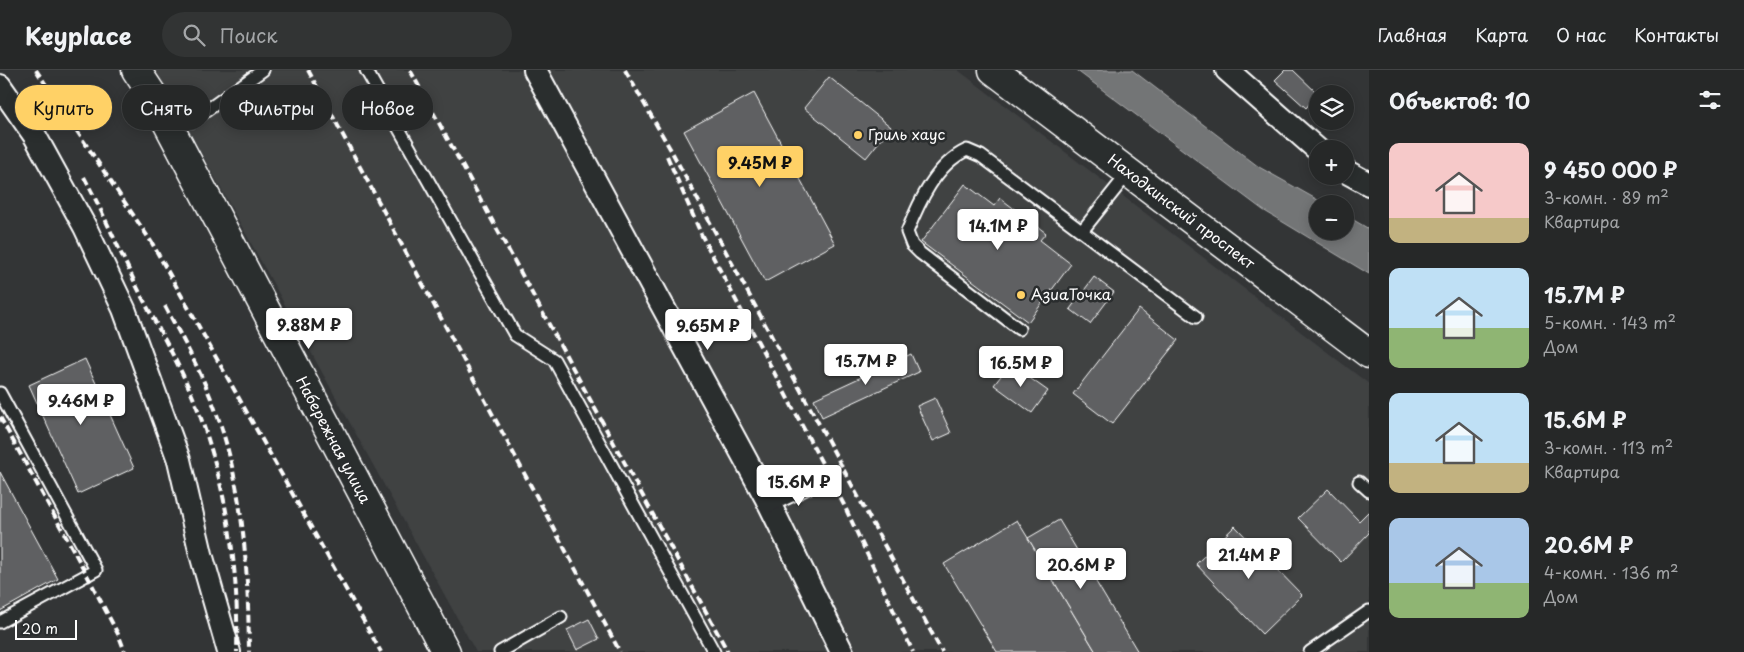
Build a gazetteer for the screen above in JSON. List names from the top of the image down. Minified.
{"streets":{"main road":["Находкинский проспект","Набережная улица"]},"places":["Гриль хаус","АзиаТочка"],"scale_bar":"20 m","page":{"header":"Keyplace","search":"Поиск","nav":["Главная","Карта","О нас","Контакты"],"heading":"Объектов: 10","map_buttons":["+","−"],"chip":["Купить","Снять","Фильтры","Новое"],"list":[{"name":"9 450 000 ₽","note":"3-комн. · 89 m² · Квартира"},{"name":"15.7M ₽","note":"5-комн. · 143 m² · Дом"},{"name":"15.6M ₽","note":"3-комн. · 113 m² · Квартира"},{"name":"20.6M ₽","note":"4-комн. · 136 m² · Дом"}],"price":["9.45M ₽","14.1M ₽","9.88M ₽","9.65M ₽","15.7M ₽","16.5M ₽","9.46M ₽","15.6M ₽","21.4M ₽","20.6M ₽"],"scale":"20 m"}}
